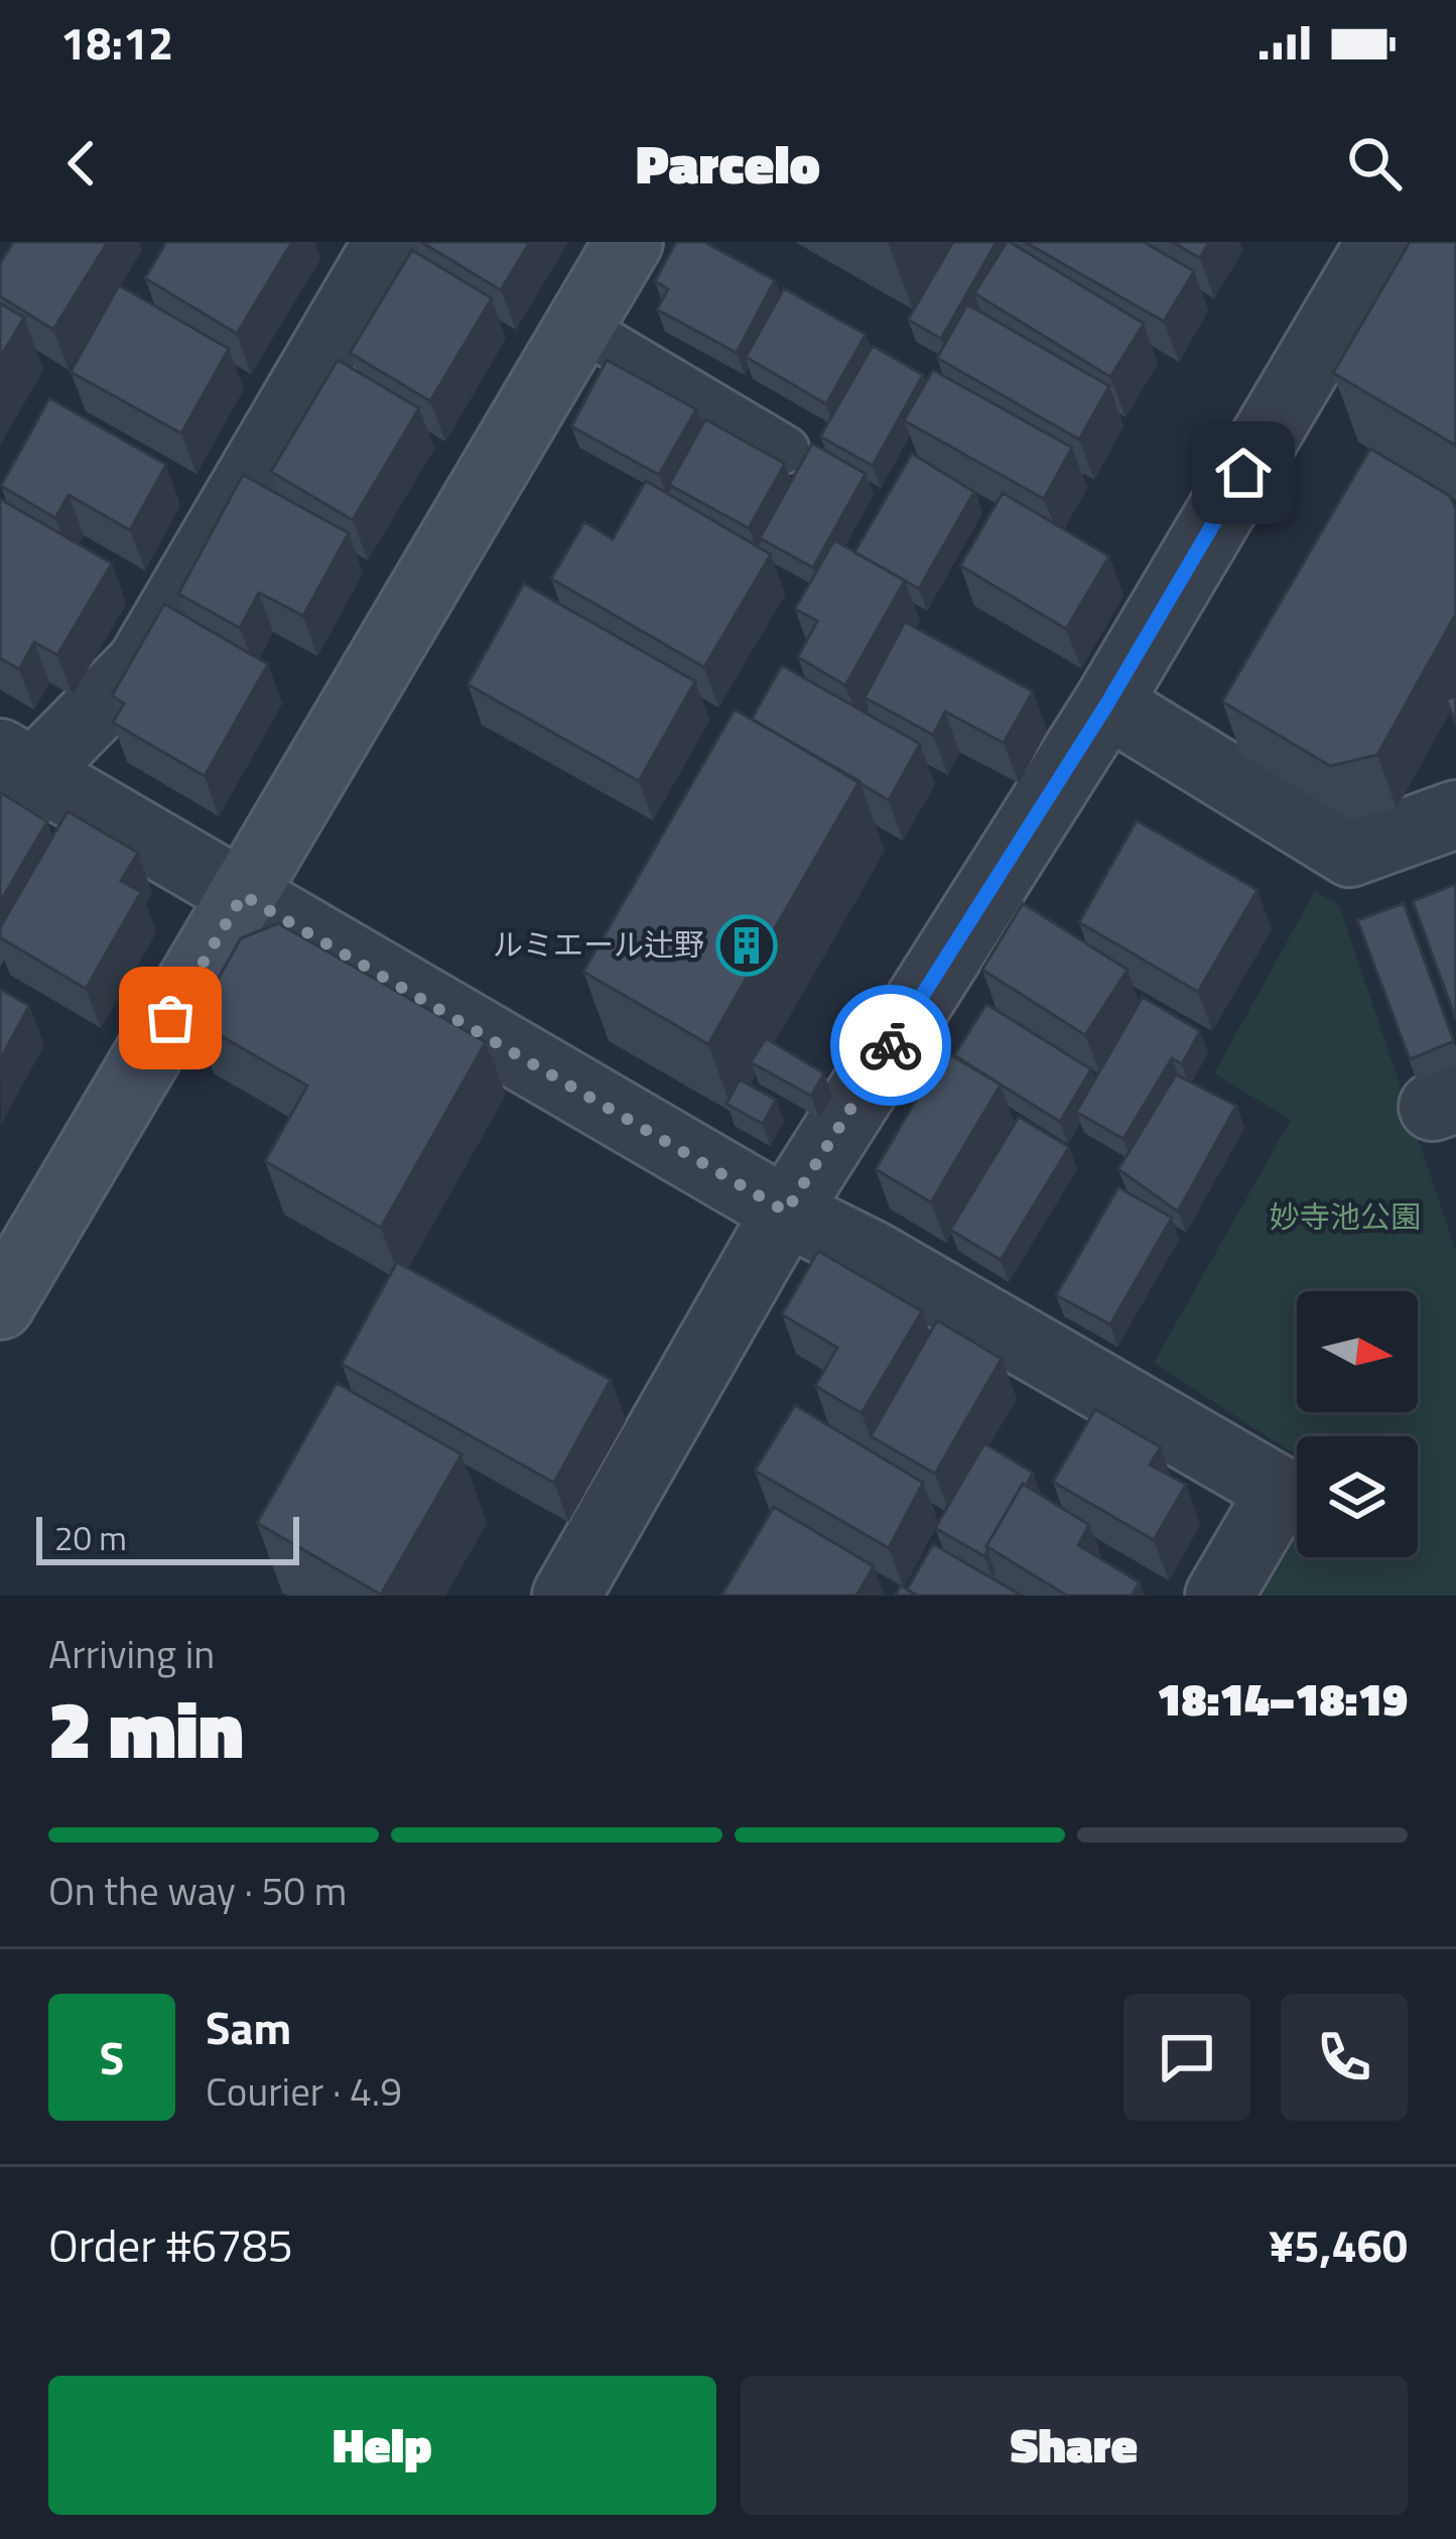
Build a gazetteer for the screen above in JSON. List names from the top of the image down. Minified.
{"parks":["妙寺池公園"],"places":{"building":["ルミエール辻野"]},"scale_bar":"20 m","north":"right","page":{"status":"18:12","header":"Parcelo","scale":"20 m","heading":["2 min","Arriving in","18:14–18:19"],"panel":["Sam","Courier · 4.9","Order #6785","¥5,460"],"bar":"On the way · 50 m","round":"S","buttons":["Help","Share"]}}
